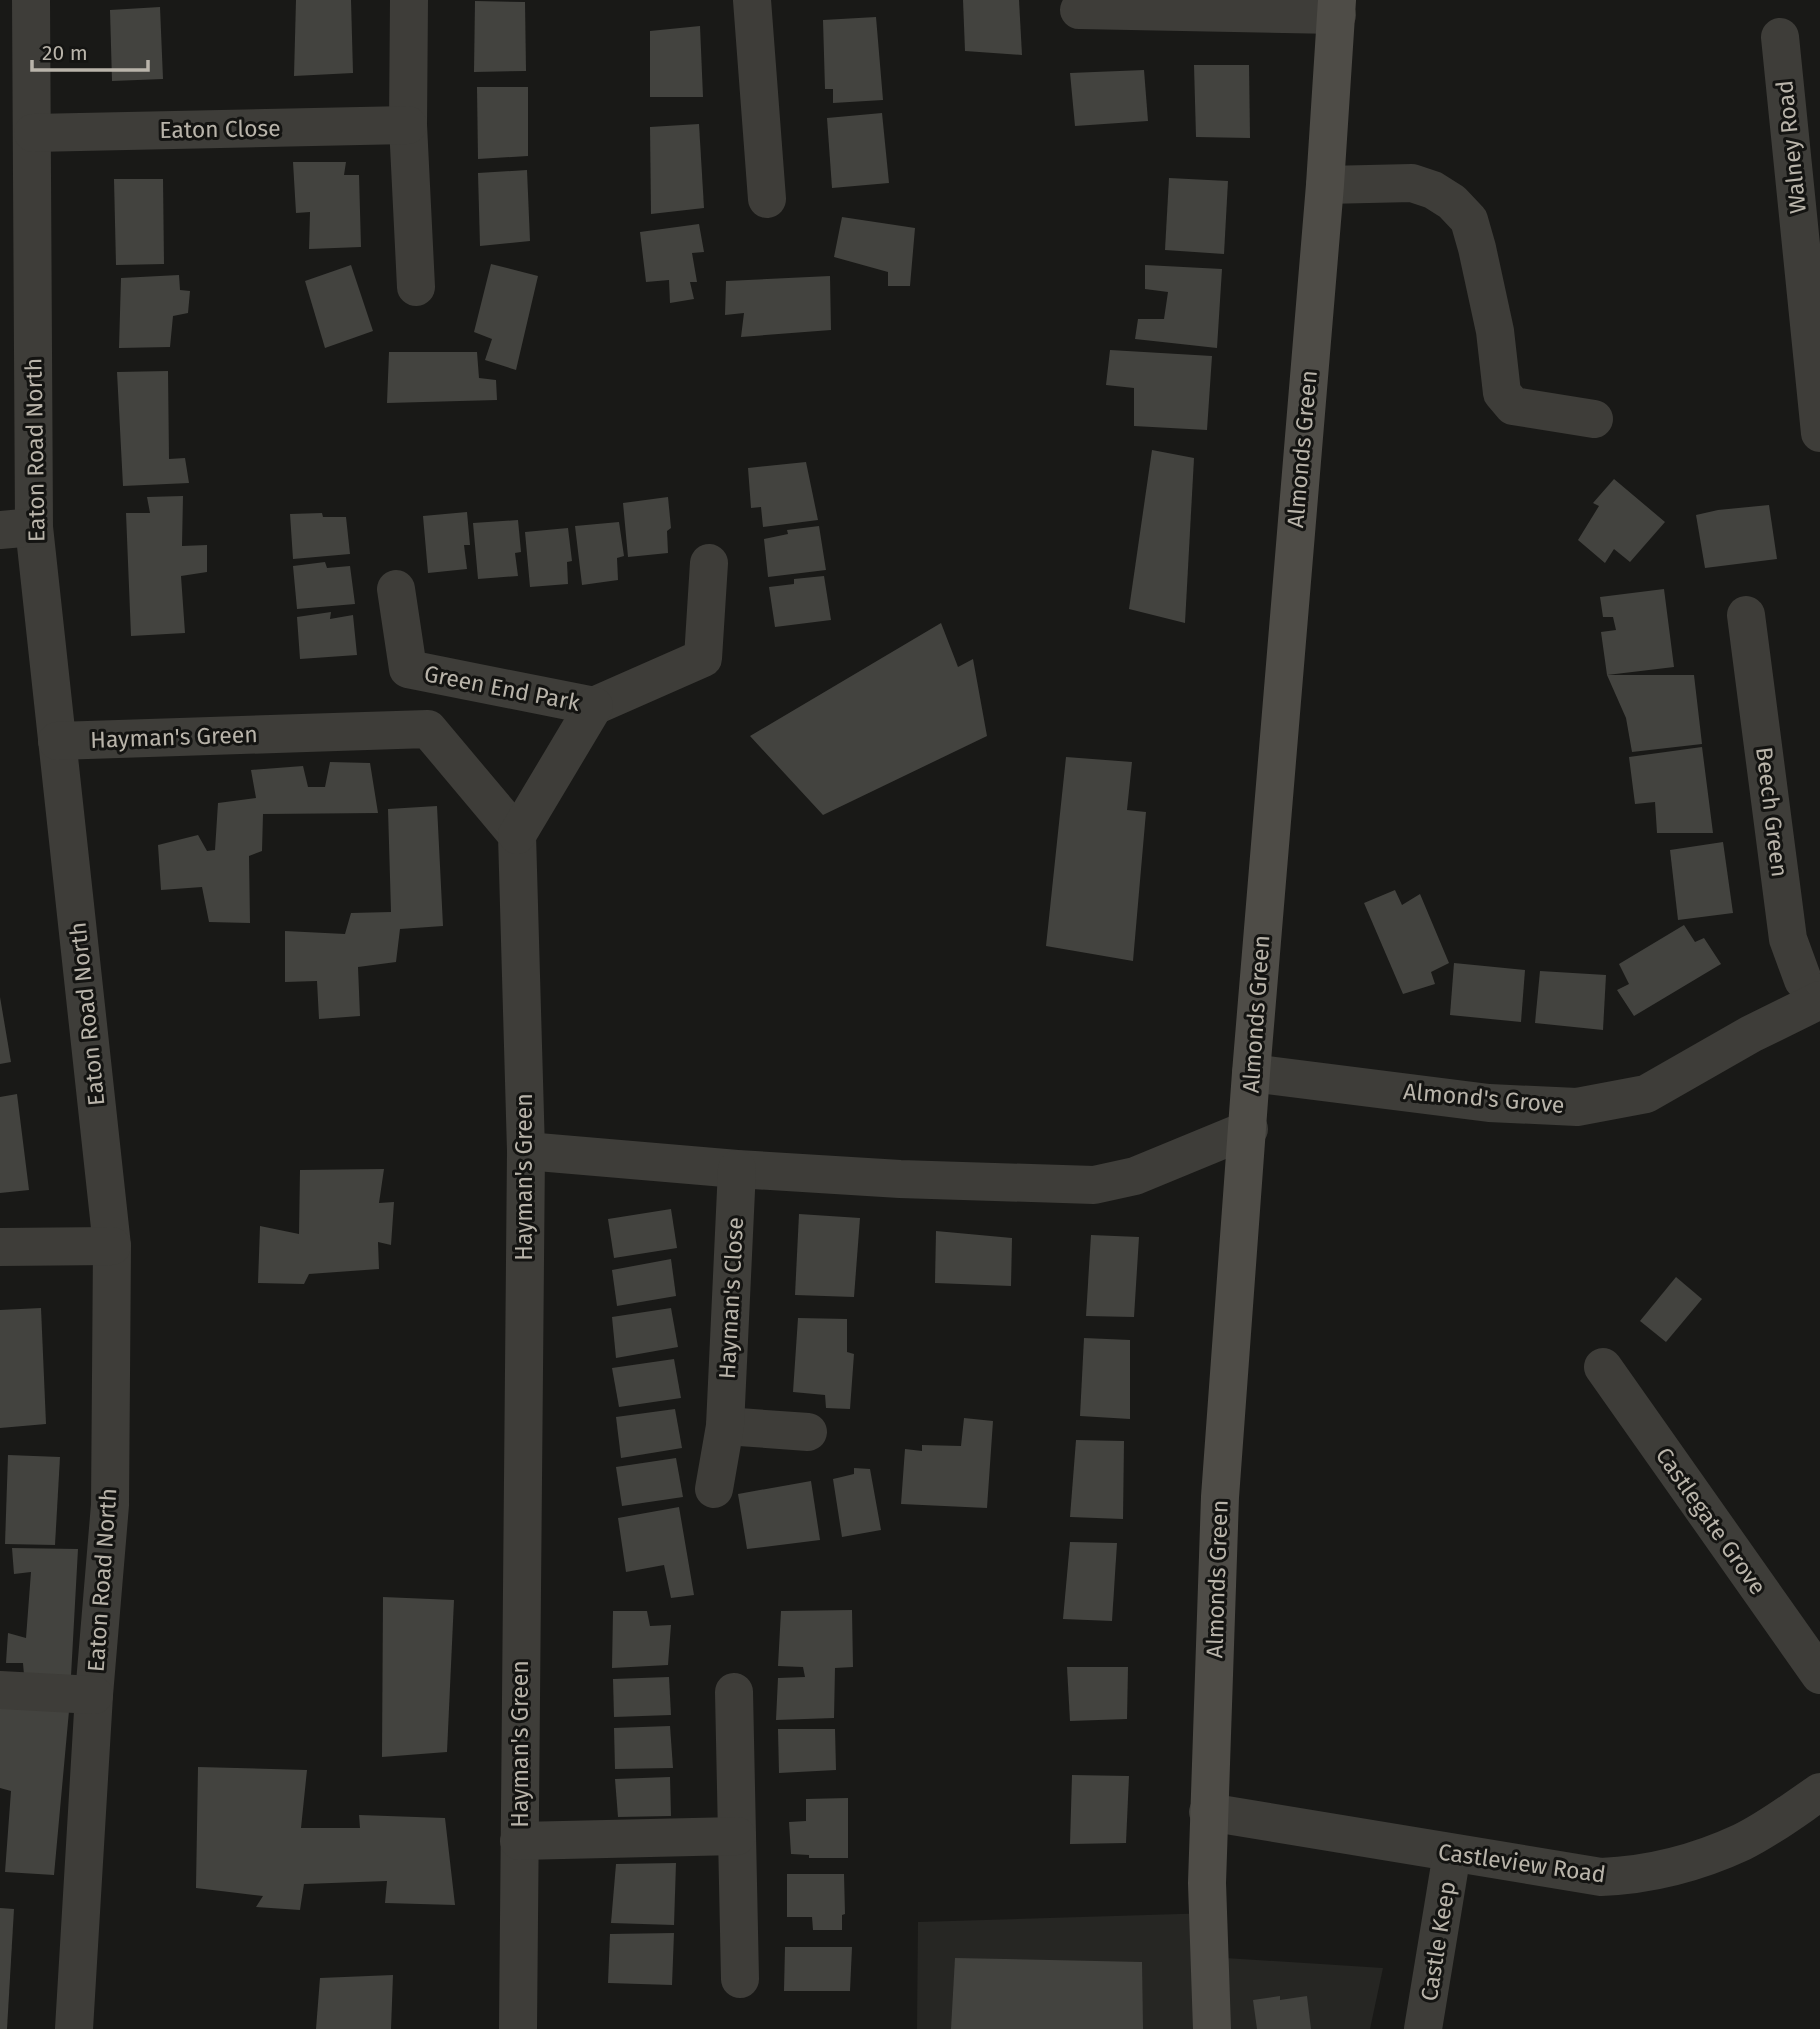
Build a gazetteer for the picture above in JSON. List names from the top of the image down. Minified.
{"streets":{"street":["Eaton Close","Walney Road","Almonds Green","Eaton Road North","Green End Park","Hayman's Green","Beech Green","Almond's Grove","Hayman's Close","Castlegate Grove","Castleview Road","Castle Keep"]},"crossings":[["Eaton Close","Eaton Road North"],["Almonds Green","Almond's Grove"],["Almonds Green","Castleview Road"],["Eaton Road North","Hayman's Green"],["Green End Park","Hayman's Green"],["Beech Green","Almond's Grove"],["Castleview Road","Castle Keep"]],"scale_bar":"20 m"}
